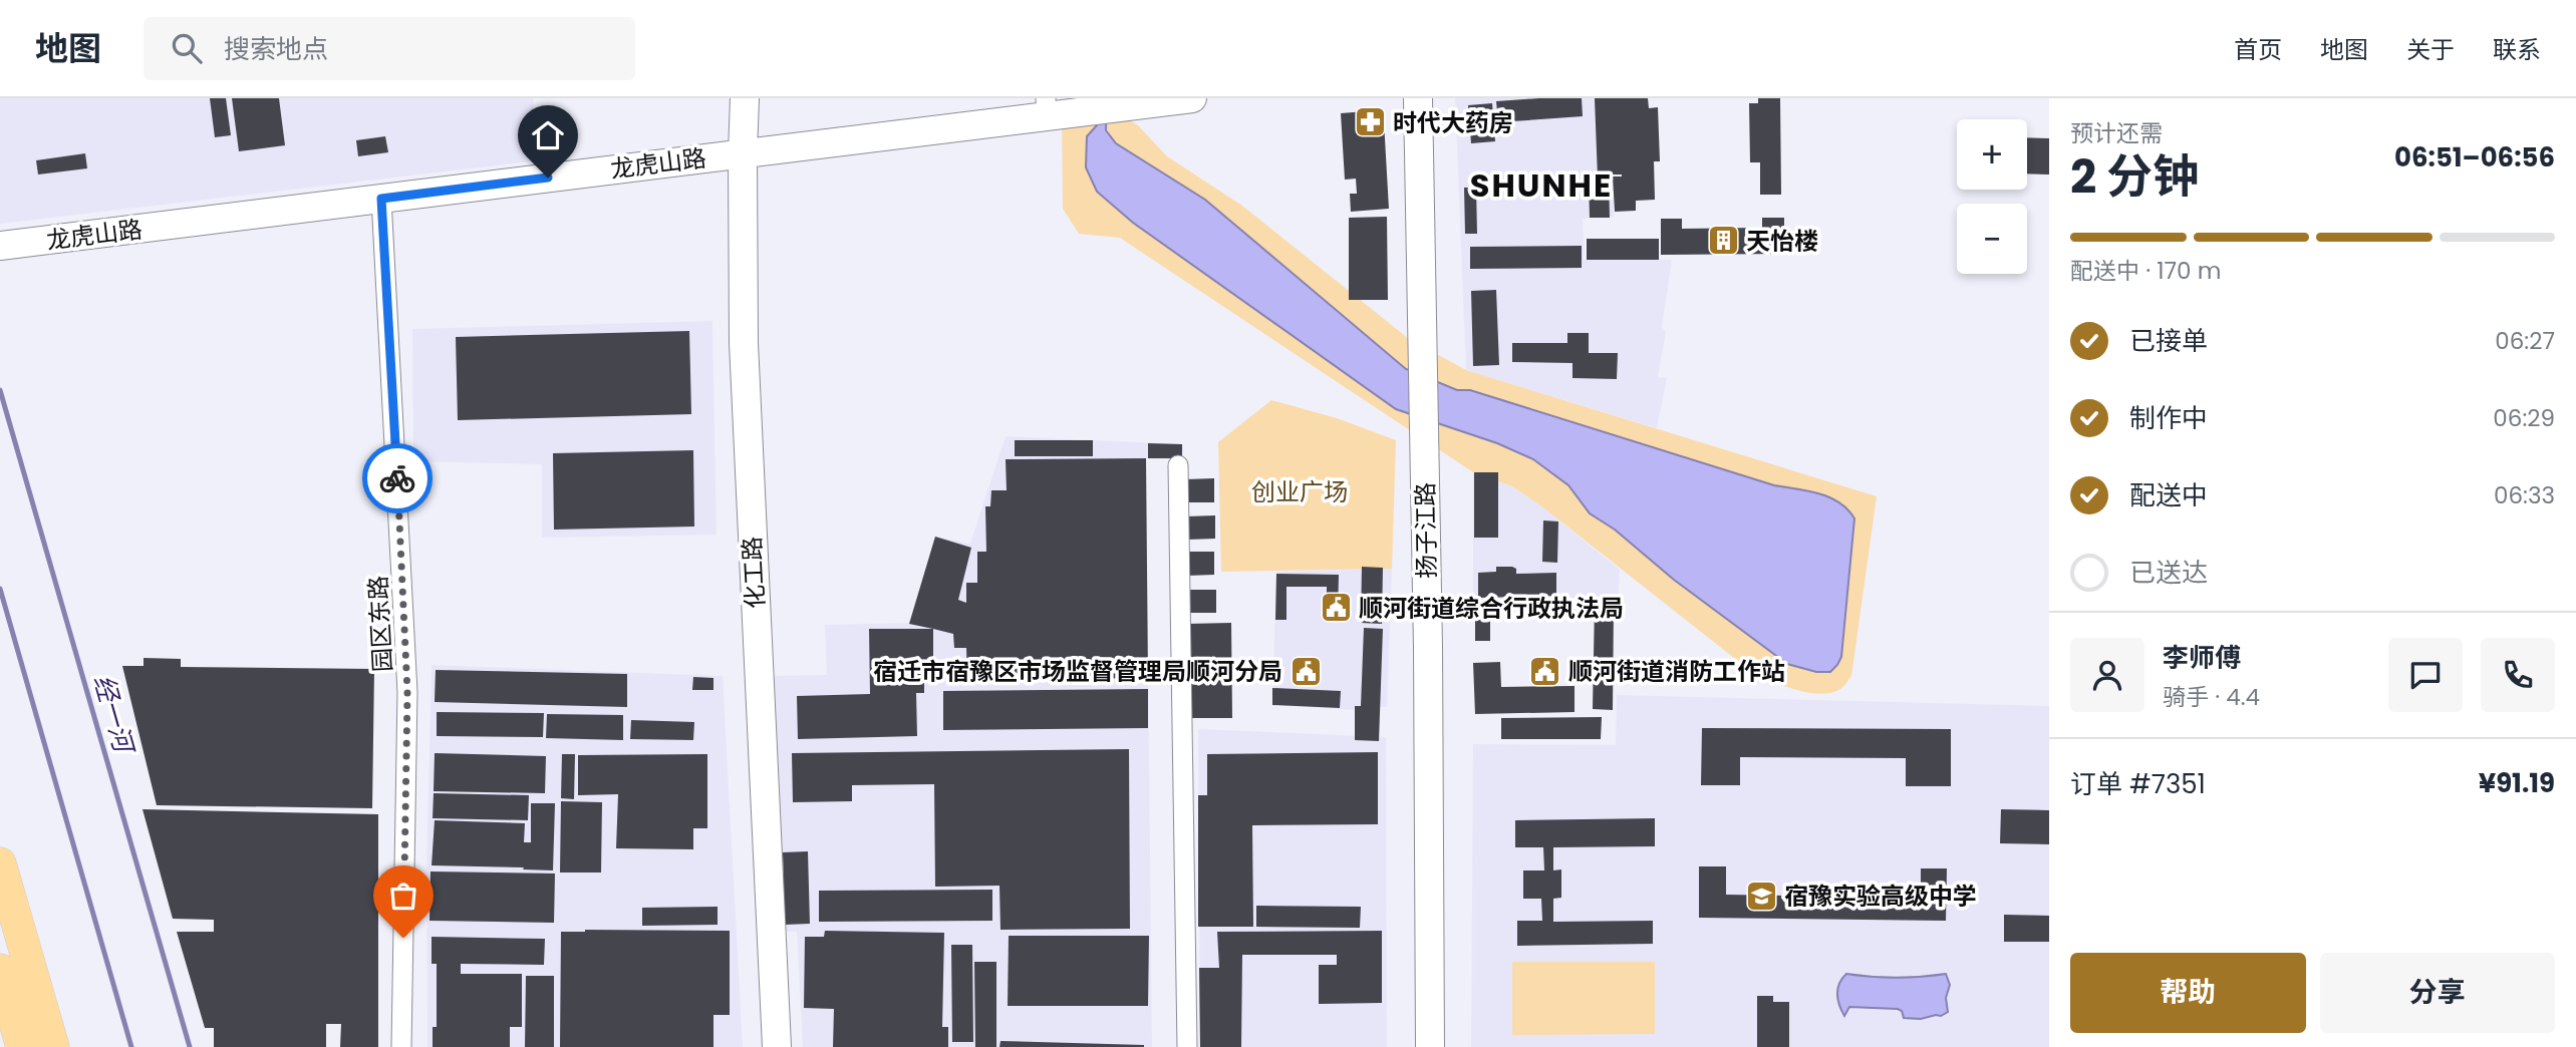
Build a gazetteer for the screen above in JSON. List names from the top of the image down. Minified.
{"streets":{"street":["龙虎山路","扬子江路","化工路","园区东路"]},"crossings":[["龙虎山路","化工路"],["龙虎山路","园区东路"]],"districts":["SHUNHE"],"water":["经一河"],"parks":["创业广场"],"places":{"pharmacy":["时代大药房"],"building":["天怡楼"],"public building":["顺河街道综合行政执法局","宿迁市宿豫区市场监督管理局顺河分局","顺河街道消防工作站"],"school or university":["宿豫实验高级中学"]},"page":{"header":"地图","search":"搜索地点","nav":["首页","地图","关于","联系"],"heading":["2 分钟","预计还需","06:51–06:56"],"panel":["李师傅","骑手 · 4.4","订单 #7351","¥91.19"],"map_buttons":["+","−"],"bar":"配送中 · 170 m","list":[["已接单","06:27"],["制作中","06:29"],["配送中","06:33"],"已送达"],"buttons":["帮助","分享"]}}
